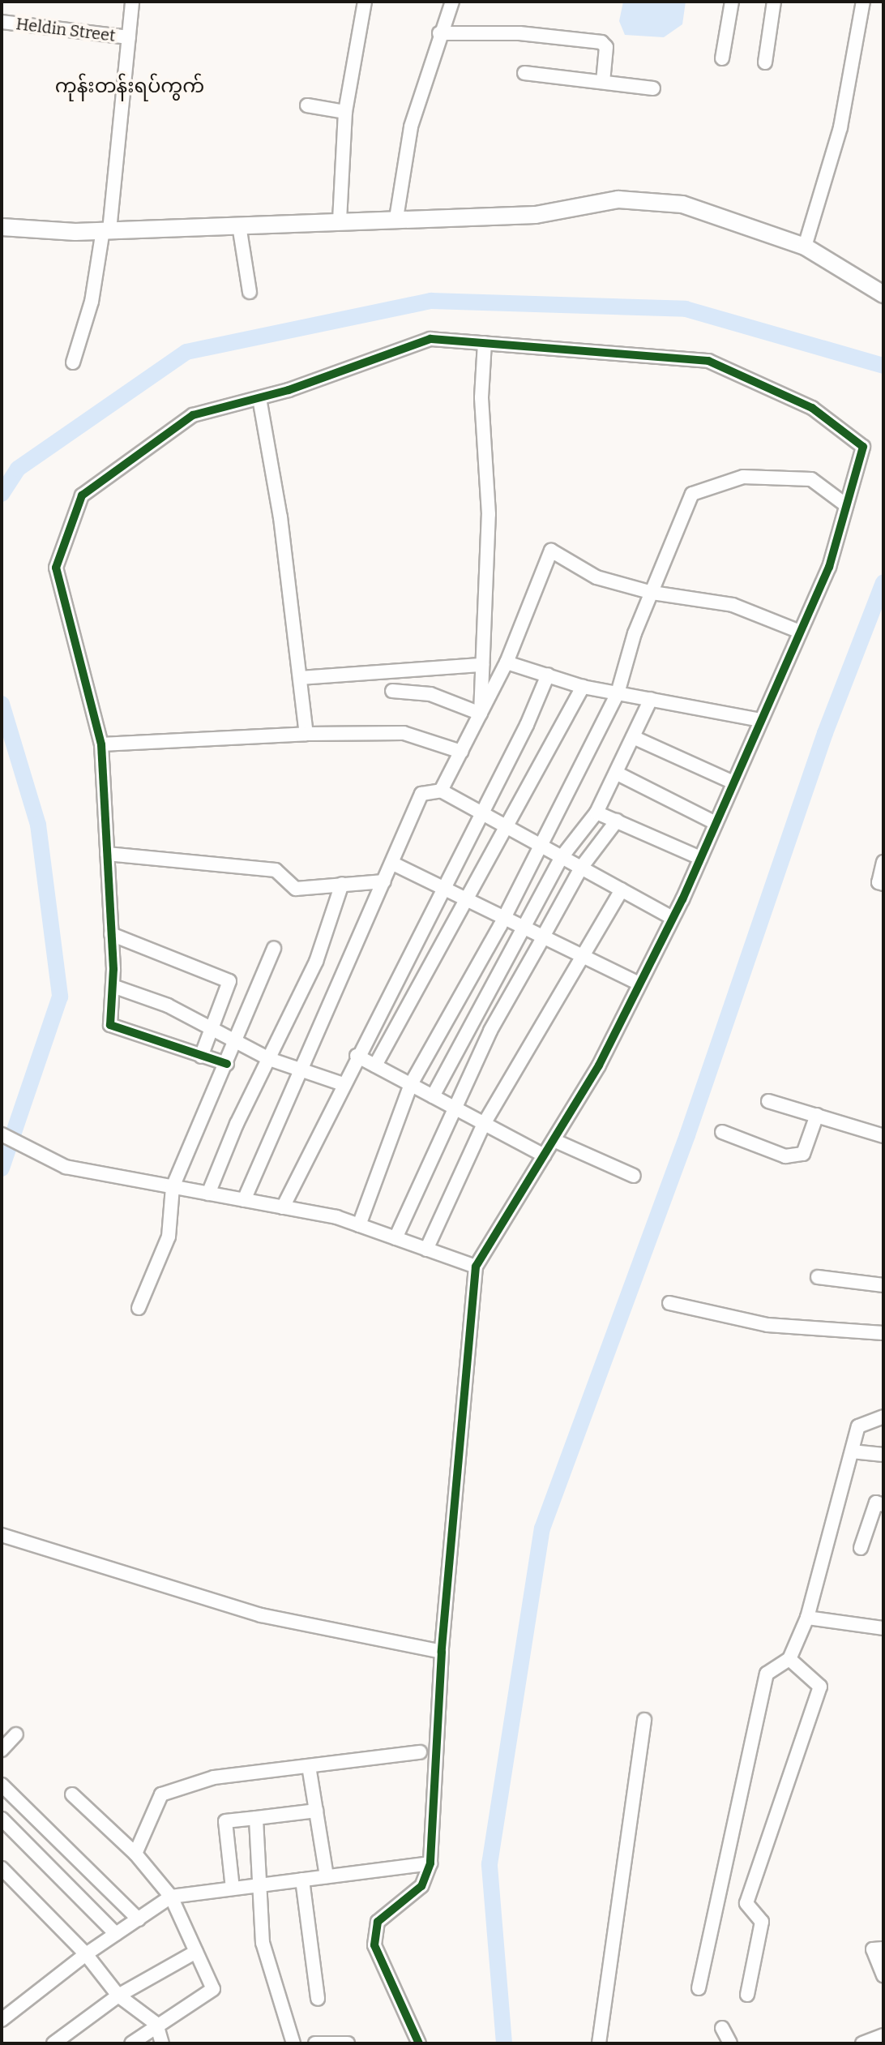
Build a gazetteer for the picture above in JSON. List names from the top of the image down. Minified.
{"streets":{"street":["Heldin Street"]},"districts":["ကုန်းတန်းရပ်ကွက်"]}
